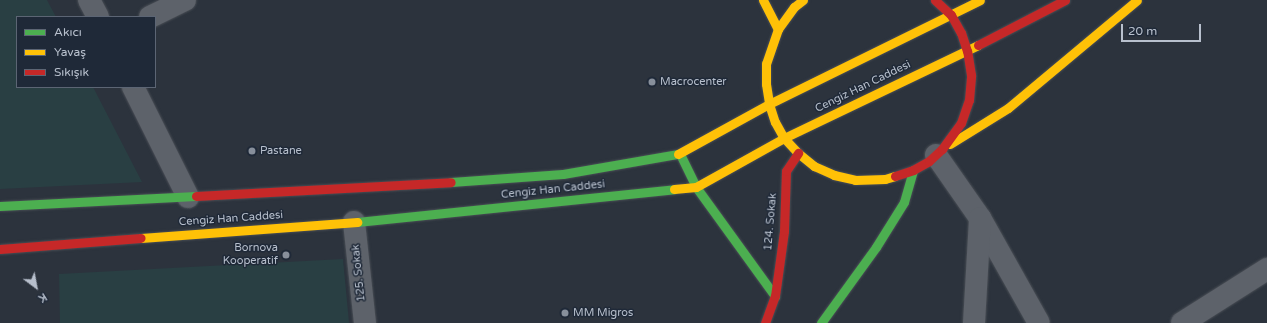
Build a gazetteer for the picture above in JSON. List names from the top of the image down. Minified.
{"streets":{"main road":["Cengiz Han Caddesi","124. Sokak"],"street":["125. Sokak"]},"crossings":[["Cengiz Han Caddesi","125. Sokak"]],"places":["Macrocenter","Pastane","Bornova Kooperatif","MM Migros"],"legend":["Akıcı","Yavaş","Sıkışık"],"scale_bar":"20 m","north":"bottom right"}
